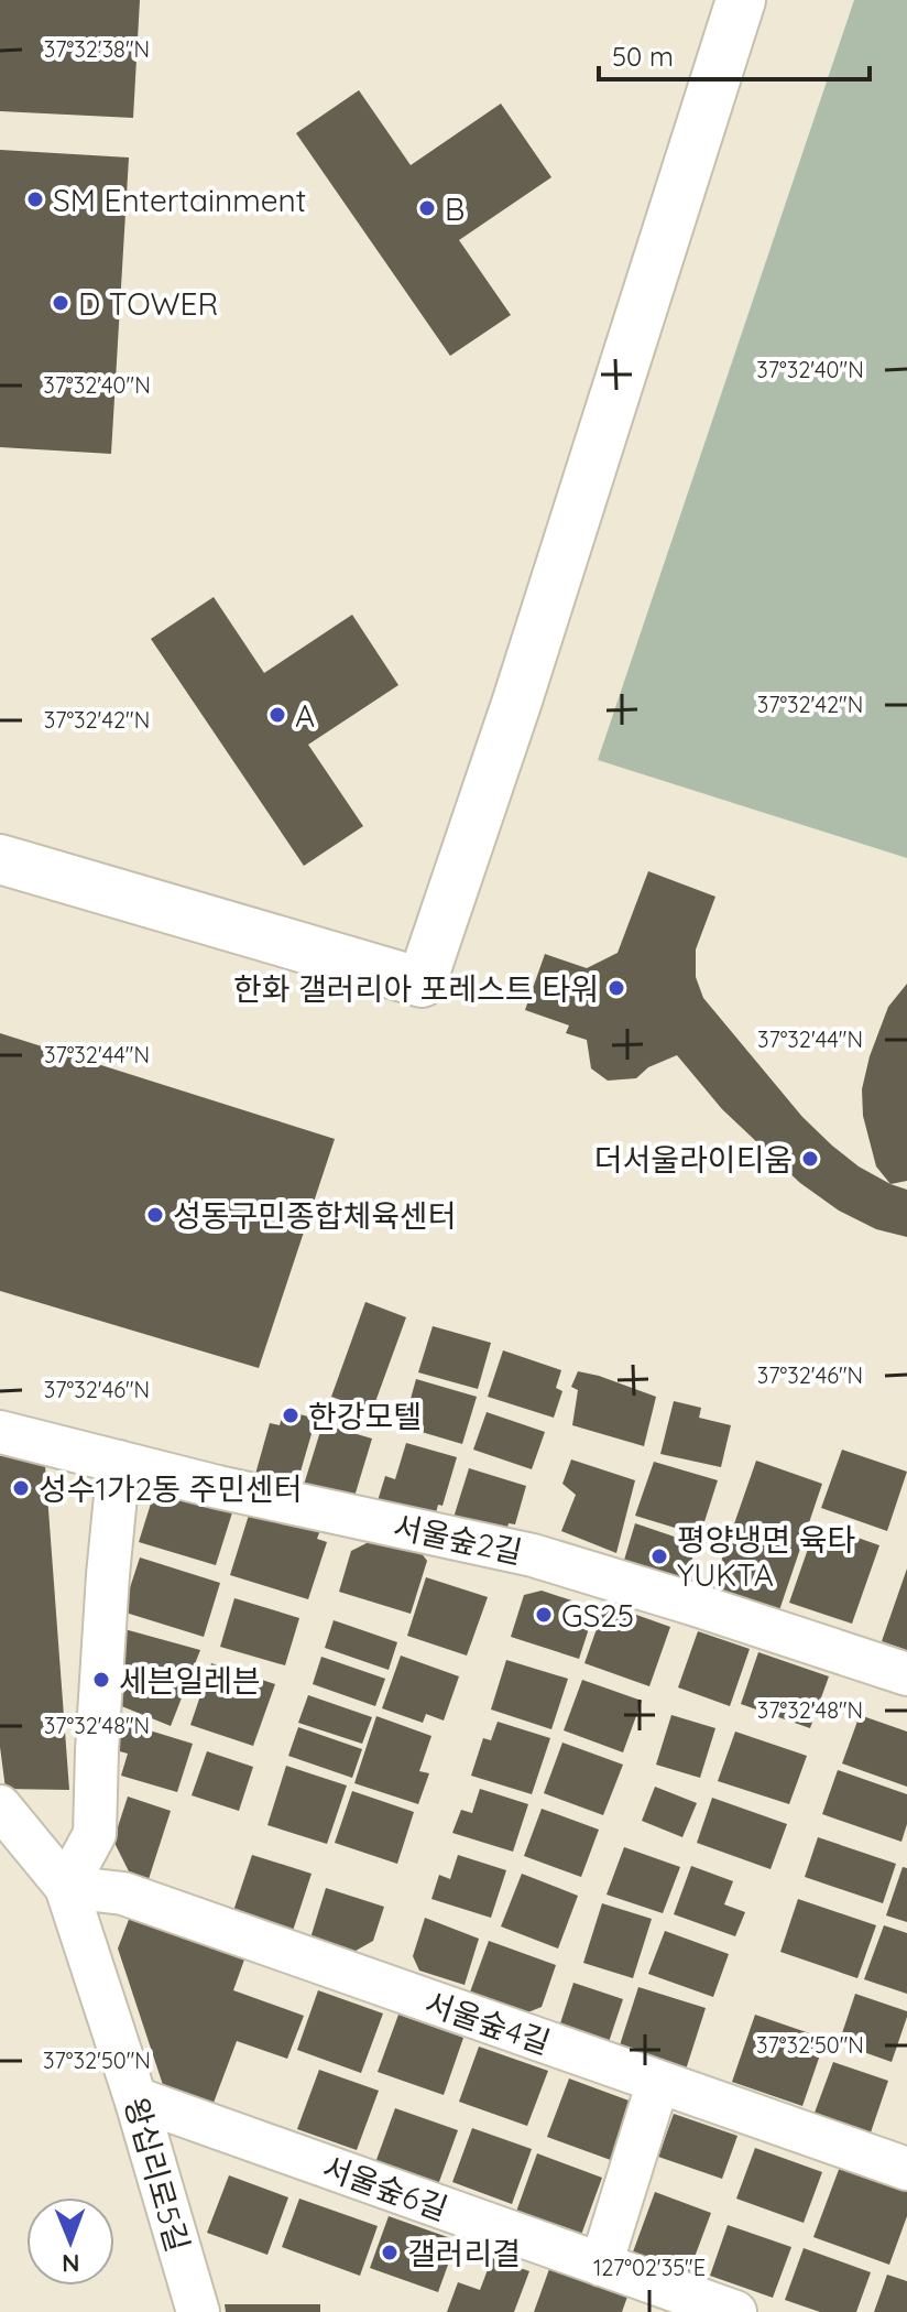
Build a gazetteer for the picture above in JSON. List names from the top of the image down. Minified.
{"streets":{"street":["서울숲2길","서울숲4길","왕십리로5길","서울숲6길"]},"crossings":[["서울숲4길","왕십리로5길"],["왕십리로5길","서울숲6길"]],"places":["SM Entertainment","B","D TOWER","A","한화 갤러리아 포레스트 타워","더서울라이티움","성동구민종합체육센터","한강모텔","성수1가2동 주민센터","평양냉면 육타 YUKTA","GS25","세븐일레븐","갤러리결"],"scale_bar":"50 m","north":"bottom","coordinates":["37°32'38\"N","37°32'40\"N","37°32'42\"N","37°32'44\"N","37°32'46\"N","37°32'48\"N","37°32'50\"N","127°02'35\"E"]}
